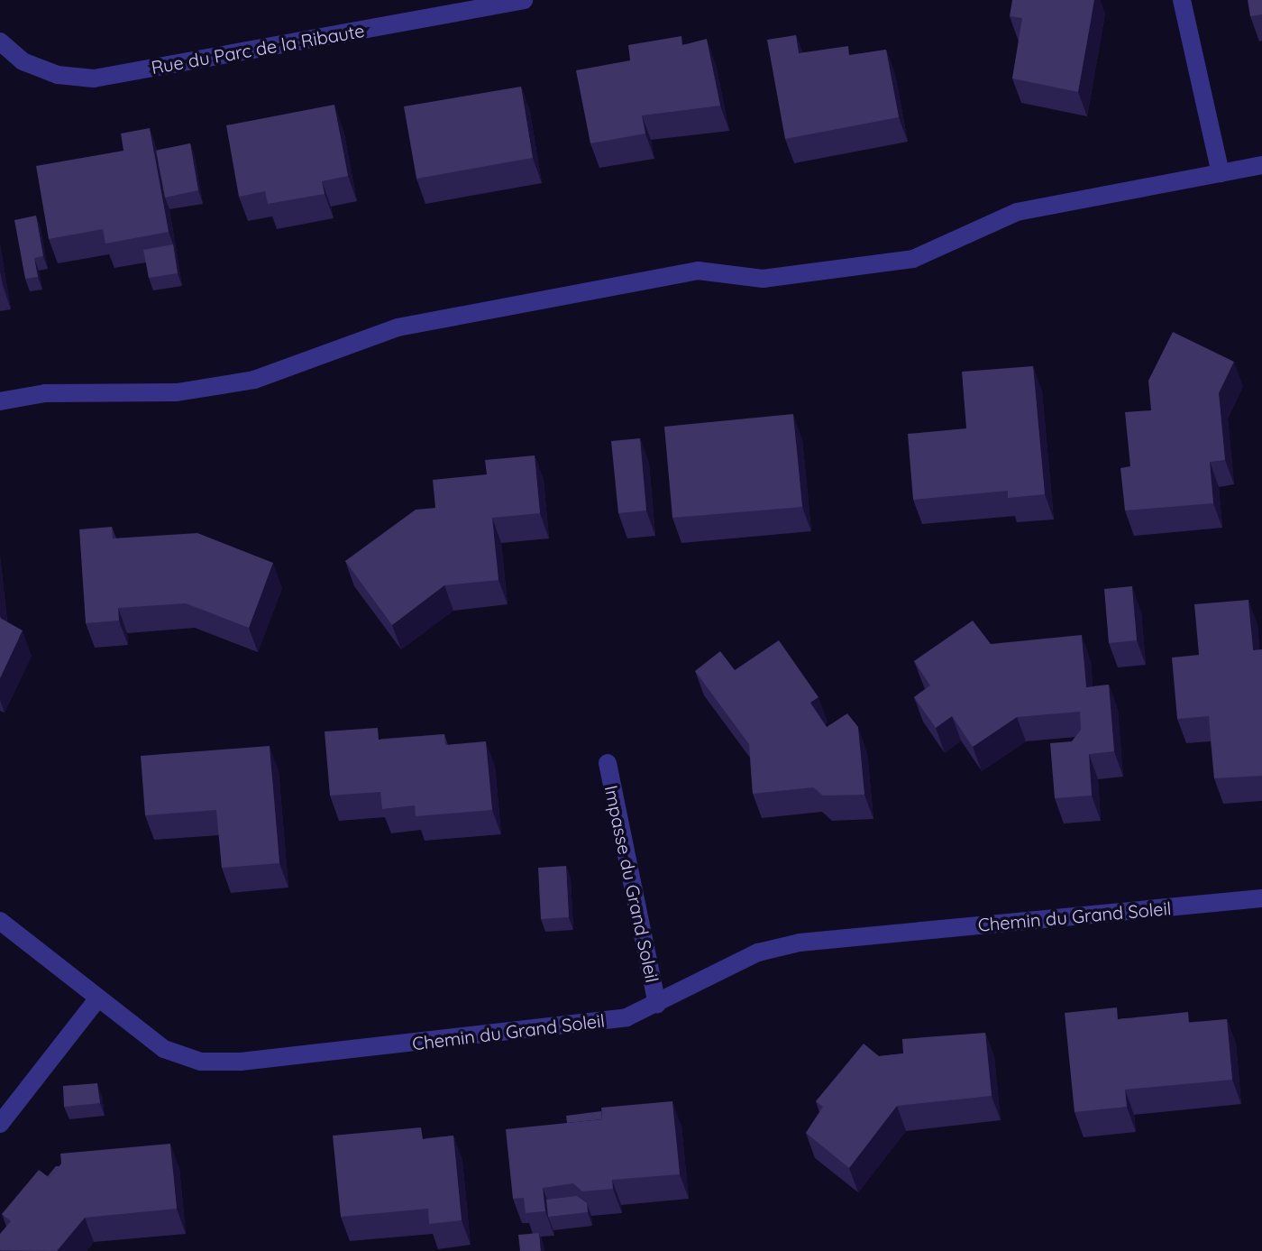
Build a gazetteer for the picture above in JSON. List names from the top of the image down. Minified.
{"streets":{"street":["Rue du Parc de la Ribaute","Impasse du Grand Soleil","Chemin du Grand Soleil"]},"crossings":[["Impasse du Grand Soleil","Chemin du Grand Soleil"]]}
